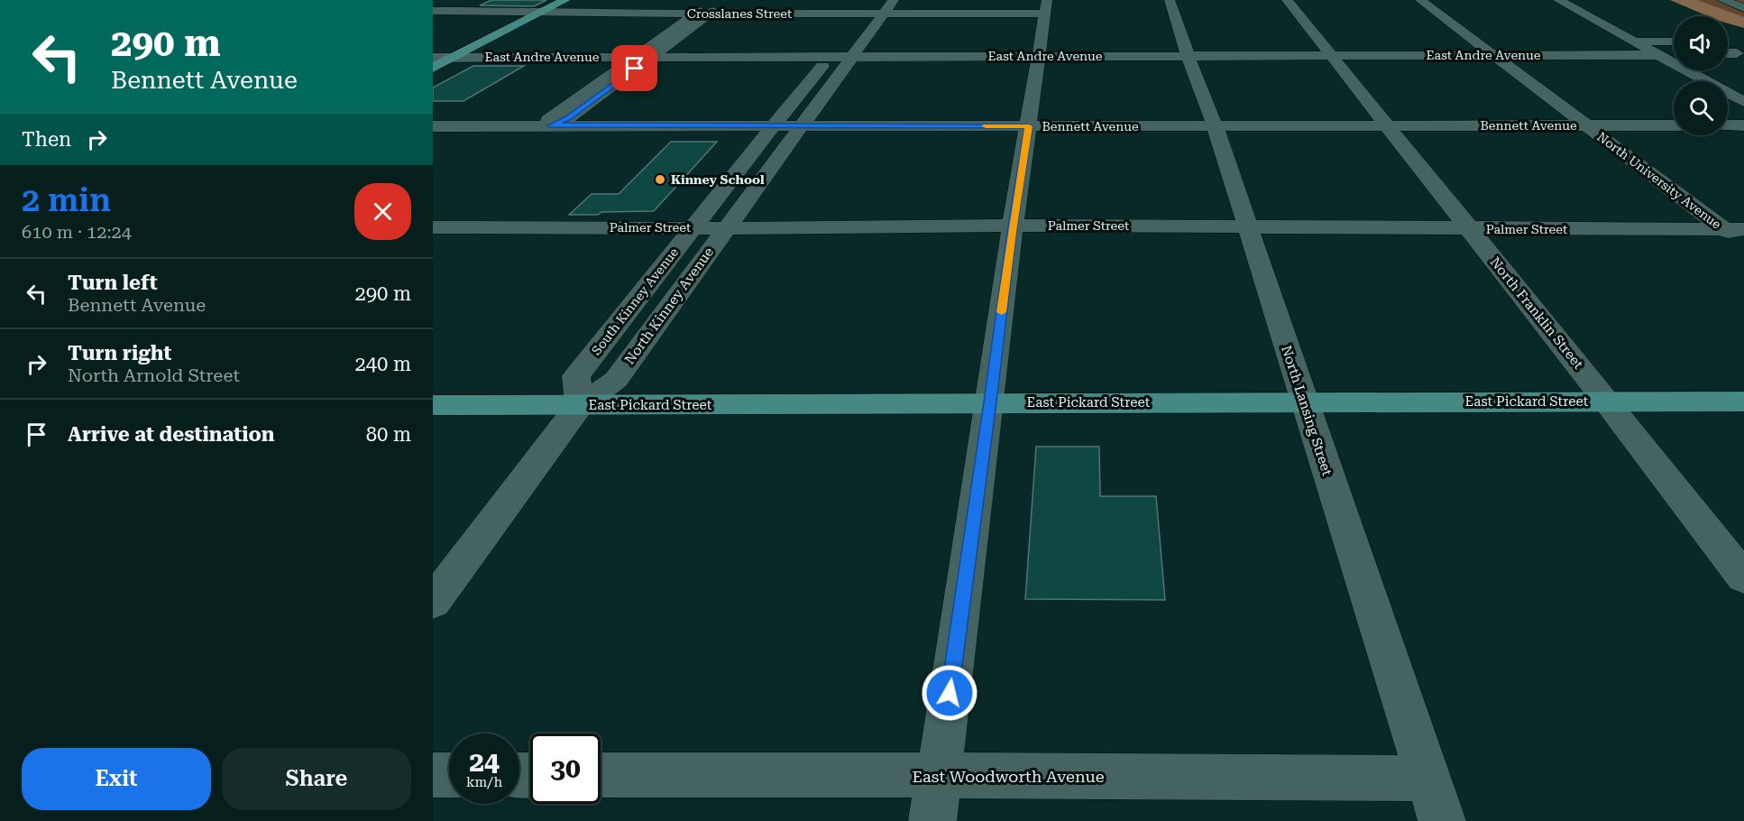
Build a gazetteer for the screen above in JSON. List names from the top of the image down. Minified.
{"streets":{"main road":["East Pickard Street"],"street":["Crosslanes Street","East Andre Avenue","Bennett Avenue","North University Avenue","Palmer Street","South Kinney Avenue","North Kinney Avenue","North Franklin Street","North Lansing Street","East Woodworth Avenue"]},"crossings":[["Crosslanes Street","North Kinney Avenue"],["East Andre Avenue","North University Avenue"],["East Andre Avenue","South Kinney Avenue"],["East Andre Avenue","North Kinney Avenue"],["East Andre Avenue","North Franklin Street"],["East Andre Avenue","North Lansing Street"],["Bennett Avenue","North University Avenue"],["Bennett Avenue","South Kinney Avenue"],["Bennett Avenue","North Kinney Avenue"],["Bennett Avenue","North Franklin Street"],["Bennett Avenue","North Lansing Street"],["North University Avenue","Palmer Street"],["Palmer Street","South Kinney Avenue"],["Palmer Street","North Kinney Avenue"],["Palmer Street","North Franklin Street"],["Palmer Street","North Lansing Street"],["South Kinney Avenue","North Kinney Avenue"],["South Kinney Avenue","East Pickard Street"],["North Kinney Avenue","East Pickard Street"],["North Franklin Street","East Pickard Street"],["East Pickard Street","North Lansing Street"],["North Lansing Street","East Woodworth Avenue"]],"places":["Kinney School"],"page":{"turn":["290 m","Bennett Avenue"],"then":"Then","heading":["2 min","610 m · 12:24"],"list":[{"name":"Turn left","note":"Bennett Avenue","value":"290 m"},{"name":"Turn right","note":"North Arnold Street","value":"240 m"},{"name":"Arrive at destination","value":"80 m"}],"speed":"24 km/h","limit":"30","buttons":["Exit","Share"]}}
